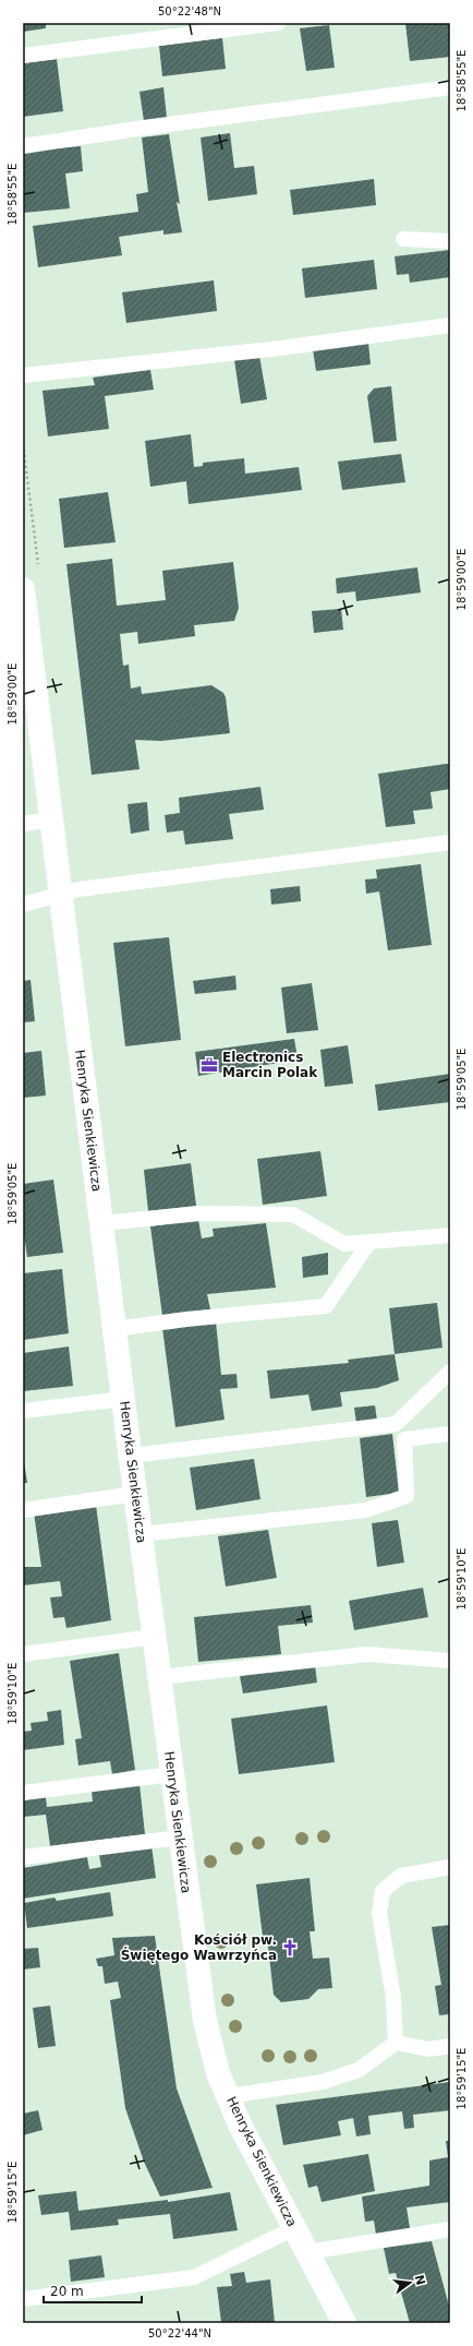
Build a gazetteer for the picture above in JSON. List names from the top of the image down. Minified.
{"streets":{"street":["Henryka Sienkiewicza"]},"places":{"office":["Electronics Marcin Polak"],"church":["Kościół pw. Świętego Wawrzyńca"]},"scale_bar":"20 m","north":"right","coordinates":["50°22'48\"N","18°58'55\"E","18°59'00\"E","18°59'05\"E","18°59'10\"E","18°59'15\"E","50°22'44\"N"]}
